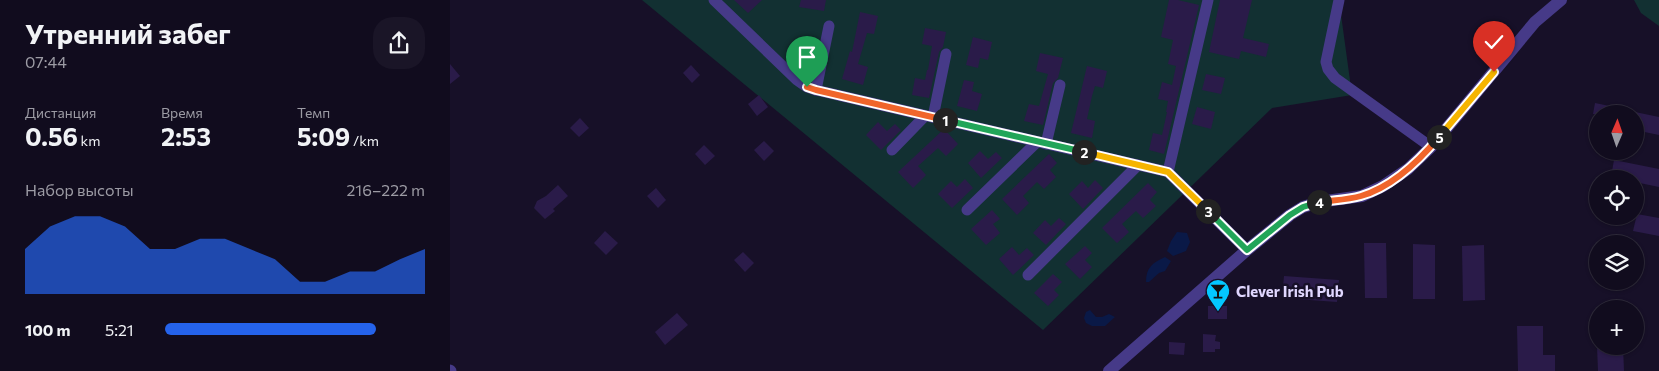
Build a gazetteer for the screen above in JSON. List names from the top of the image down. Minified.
{"places":{"bar":["Clever Irish Pub"]},"north":"top","page":{"heading":["Утренний забег","07:44"],"stats":[["Дистанция","0.56 km"],["Время","2:53"],["Темп","5:09 /km"]],"map_buttons":"+","pins":["1","5","2","4","3"],"chart":["Набор высоты","216–222 m"],"list":[{"name":"100 m","note":"5:21"}]}}
